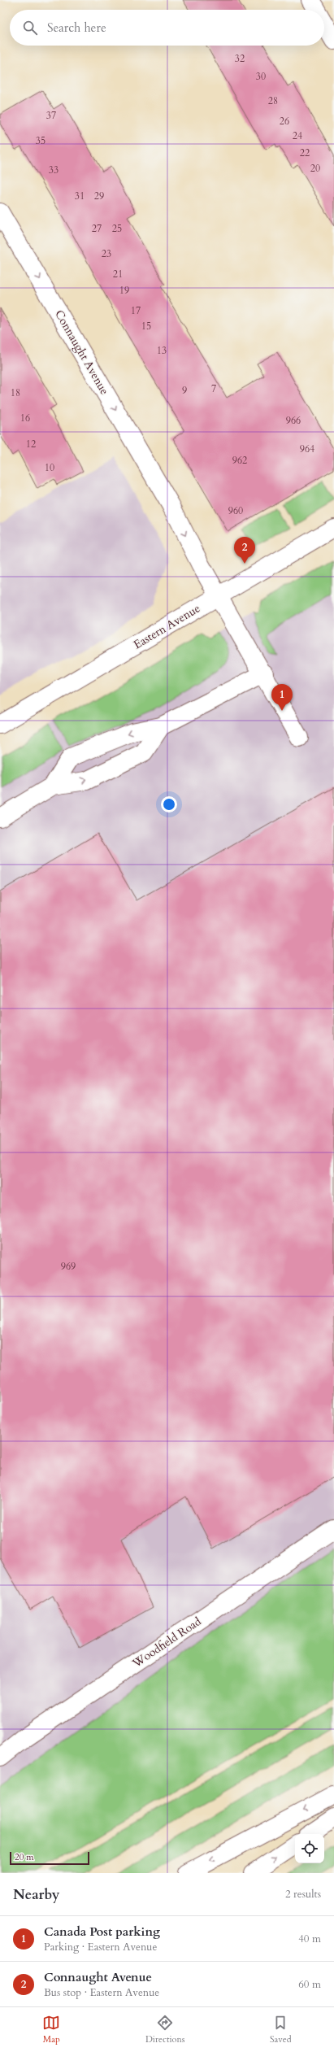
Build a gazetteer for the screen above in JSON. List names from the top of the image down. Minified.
{"streets":{"main road":["Connaught Avenue","Eastern Avenue","Woodfield Road"]},"crossings":[["Connaught Avenue","Eastern Avenue"]],"one_way":["Connaught Avenue"],"house_numbers":["32","30","28","37","26","24","35","22","20","33","31","29","27","25","23","21","19","17","15","13","7","9","18","16","966","12","964","962","10","960","969"],"scale_bar":"20 m","page":{"search":"Search here","pins":["2","1"],"scale":"20 m","heading":["Nearby","2 results"],"list":[{"mark":"1","name":"Canada Post parking","note":"Parking · Eastern Avenue","value":"40 m"},{"mark":"2","name":"Connaught Avenue","note":"Bus stop · Eastern Avenue","value":"60 m"}],"nav":["Map","Directions","Saved"]}}
